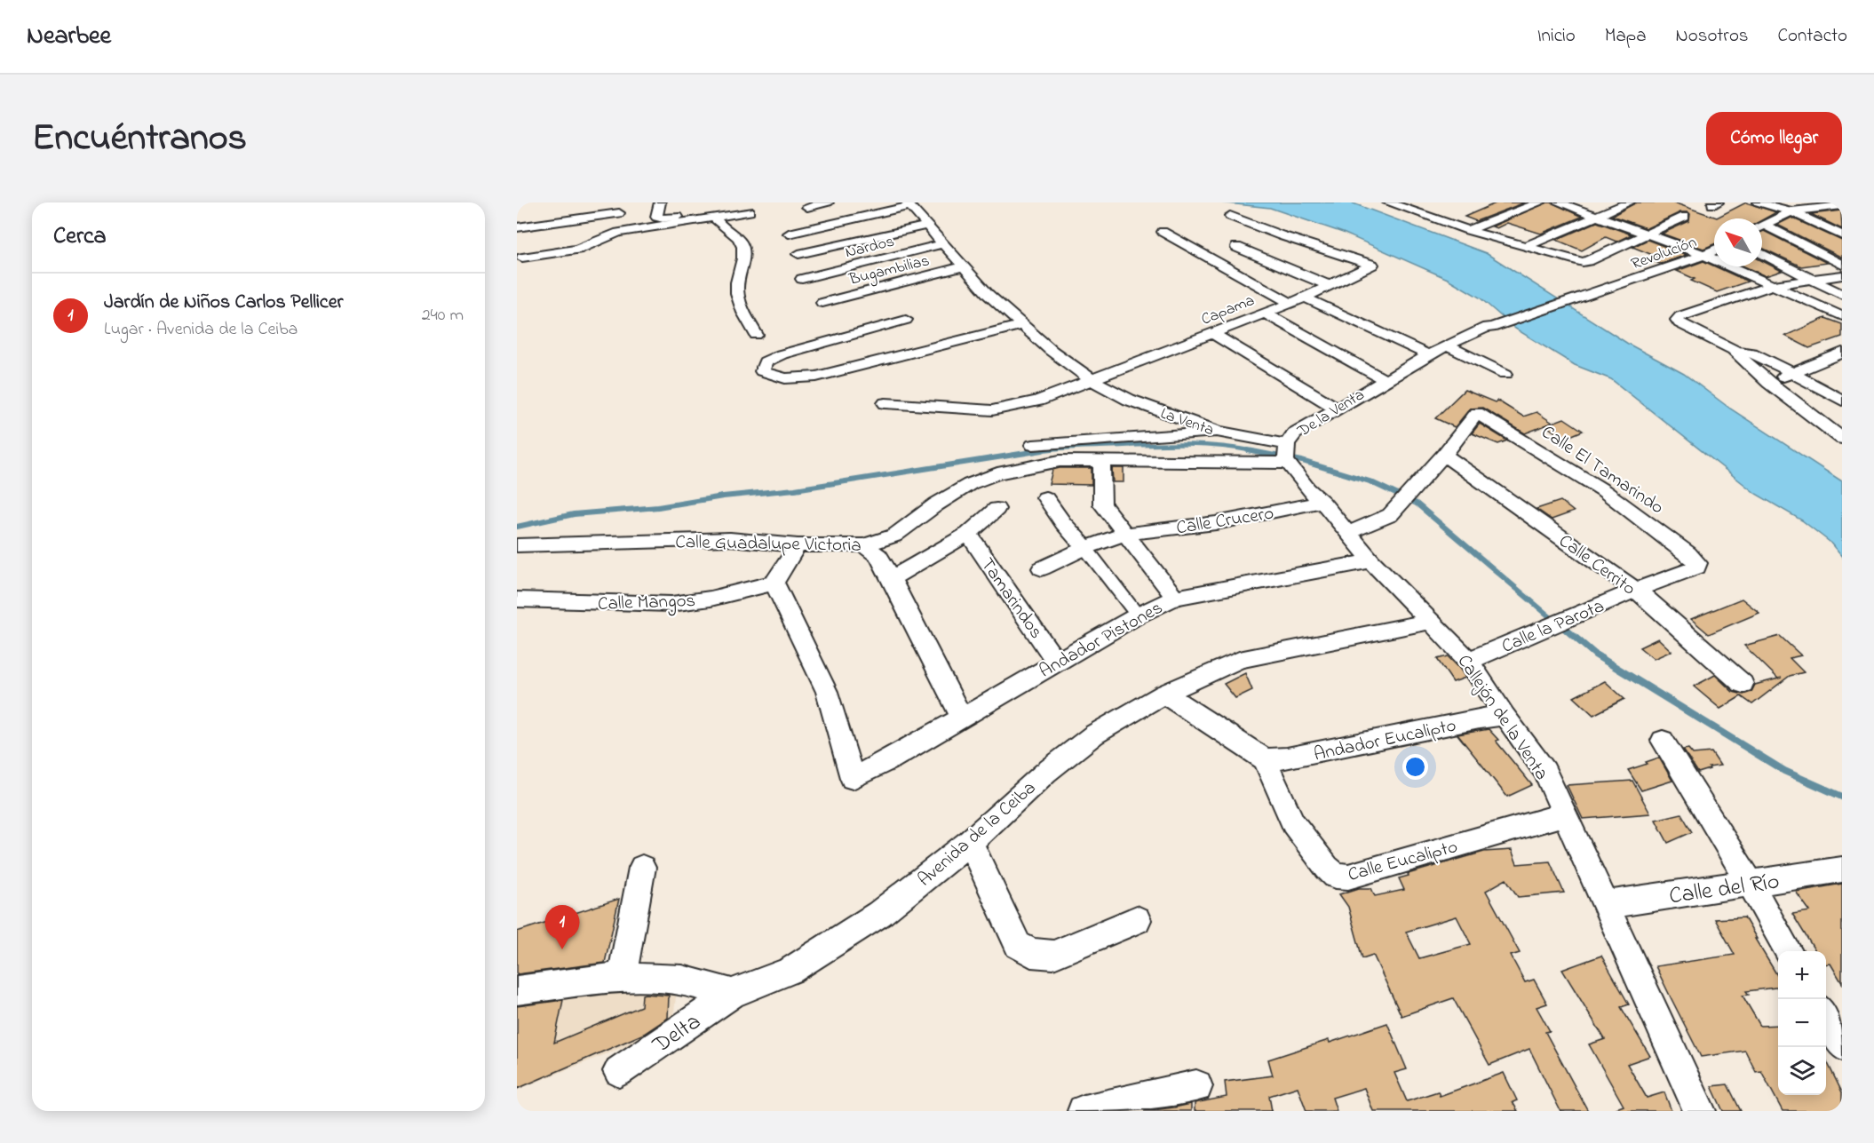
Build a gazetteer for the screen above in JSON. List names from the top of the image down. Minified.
{"streets":{"street":["Nardos","Revolución","Bugambilias","Capama","De la Venta","La Venta","Calle El Tamarindo","Calle Crucero","Calle Guadalupe Victoria","Calle Cerrito","Tamarindos","Calle Mangos","Calle la Parota","Andador Pistones","Callejón de la Venta","Andador Eucalipto","Avenida de la Ceiba","Calle Eucalipto","Calle del Río","Delta"]},"crossings":[["Nardos","La Venta"],["Revolución","De la Venta"],["Bugambilias","La Venta"],["Capama","La Venta"],["De la Venta","La Venta"],["De la Venta","Calle Guadalupe Victoria"],["De la Venta","Callejón de la Venta"],["La Venta","Calle Guadalupe Victoria"],["La Venta","Callejón de la Venta"],["Calle El Tamarindo","Calle Cerrito"],["Calle El Tamarindo","Calle la Parota"],["Calle Crucero","Callejón de la Venta"],["Calle Guadalupe Victoria","Callejón de la Venta"],["Calle Cerrito","Calle la Parota"],["Tamarindos","Andador Pistones"],["Calle Mangos","Andador Pistones"],["Calle la Parota","Callejón de la Venta"],["Andador Pistones","Callejón de la Venta"],["Callejón de la Venta","Andador Eucalipto"],["Callejón de la Venta","Avenida de la Ceiba"],["Callejón de la Venta","Calle Eucalipto"],["Callejón de la Venta","Calle del Río"],["Andador Eucalipto","Calle Eucalipto"],["Avenida de la Ceiba","Delta"]],"north":"top left","page":{"header":"Nearbee","nav":["Inicio","Mapa","Nosotros","Contacto"],"title":"Encuéntranos","buttons":"Cómo llegar","heading":"Cerca","list":[{"mark":"1","name":"Jardín de Niños Carlos Pellicer","note":"Lugar · Avenida de la Ceiba","value":"240 m"}],"pins":"1","map_buttons":["+","−"]}}
